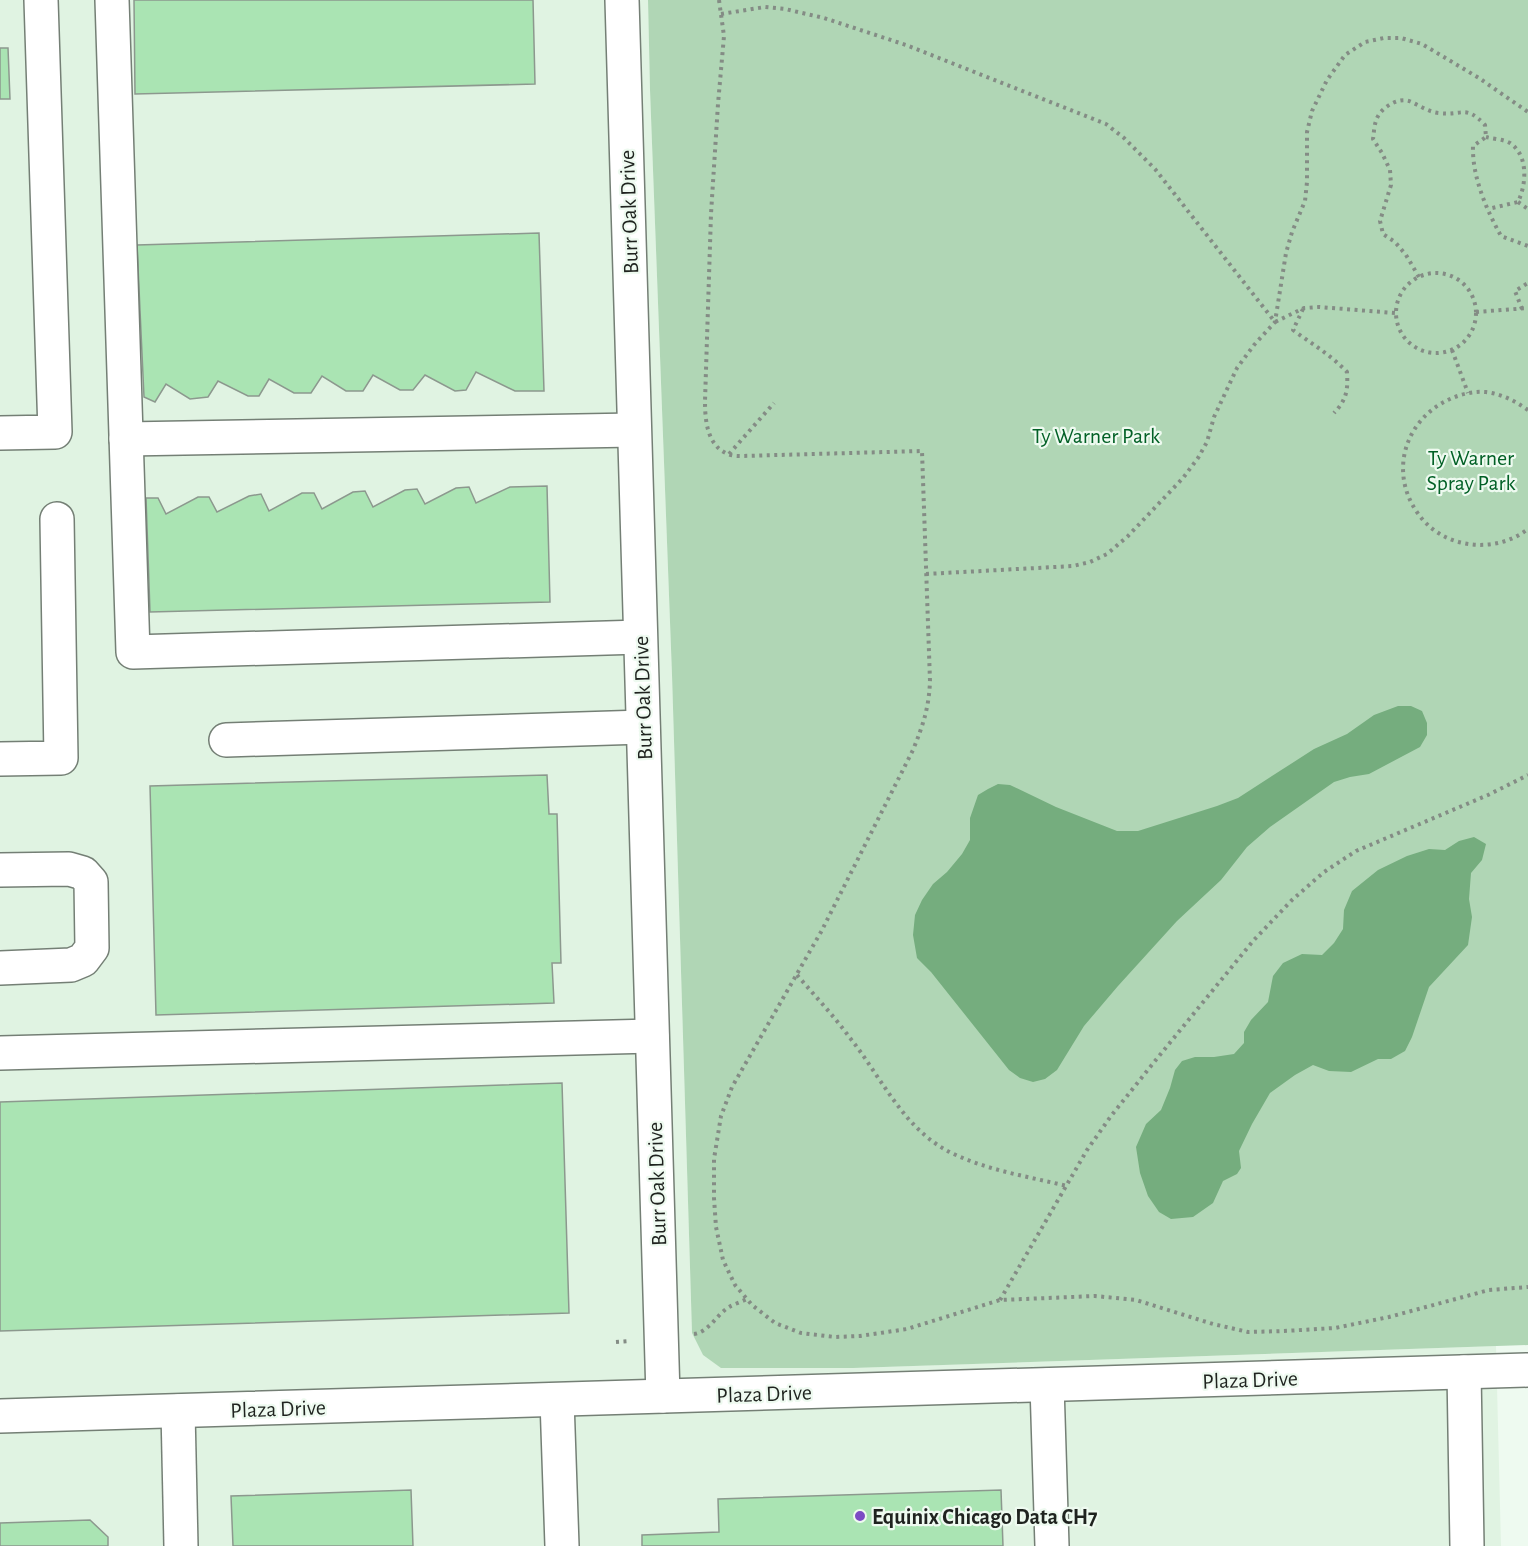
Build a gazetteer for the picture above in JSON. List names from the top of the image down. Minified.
{"streets":{"street":["Burr Oak Drive","Plaza Drive"]},"crossings":[["Burr Oak Drive","Plaza Drive"]],"parks":["Ty Warner Park","Ty Warner Spray Park"],"places":["Equinix Chicago Data CH7"]}
